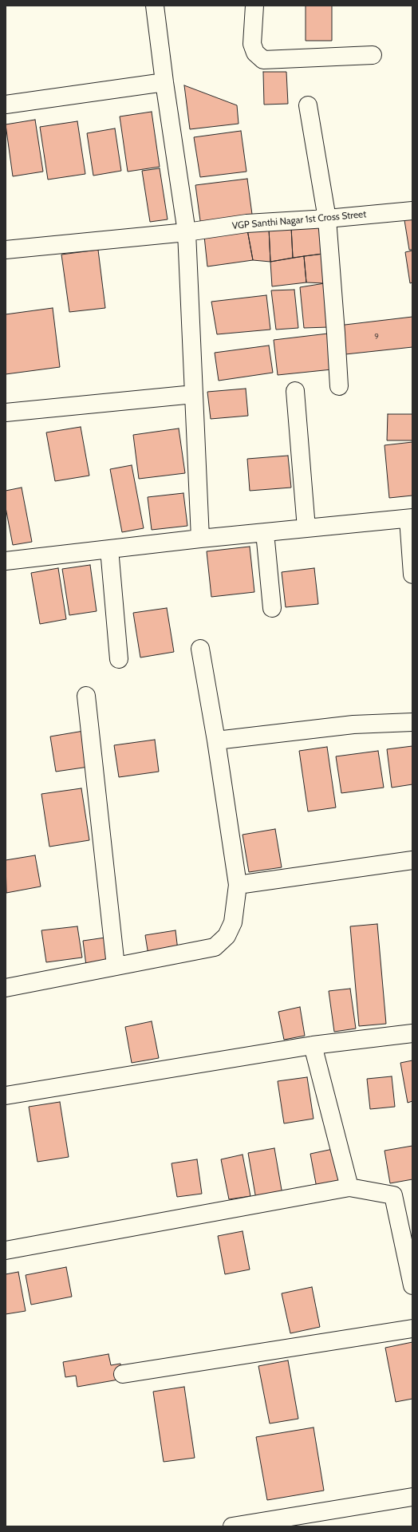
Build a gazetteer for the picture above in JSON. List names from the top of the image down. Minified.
{"streets":{"street":["VGP Santhi Nagar 1st Cross Street"]},"house_numbers":["9"]}
